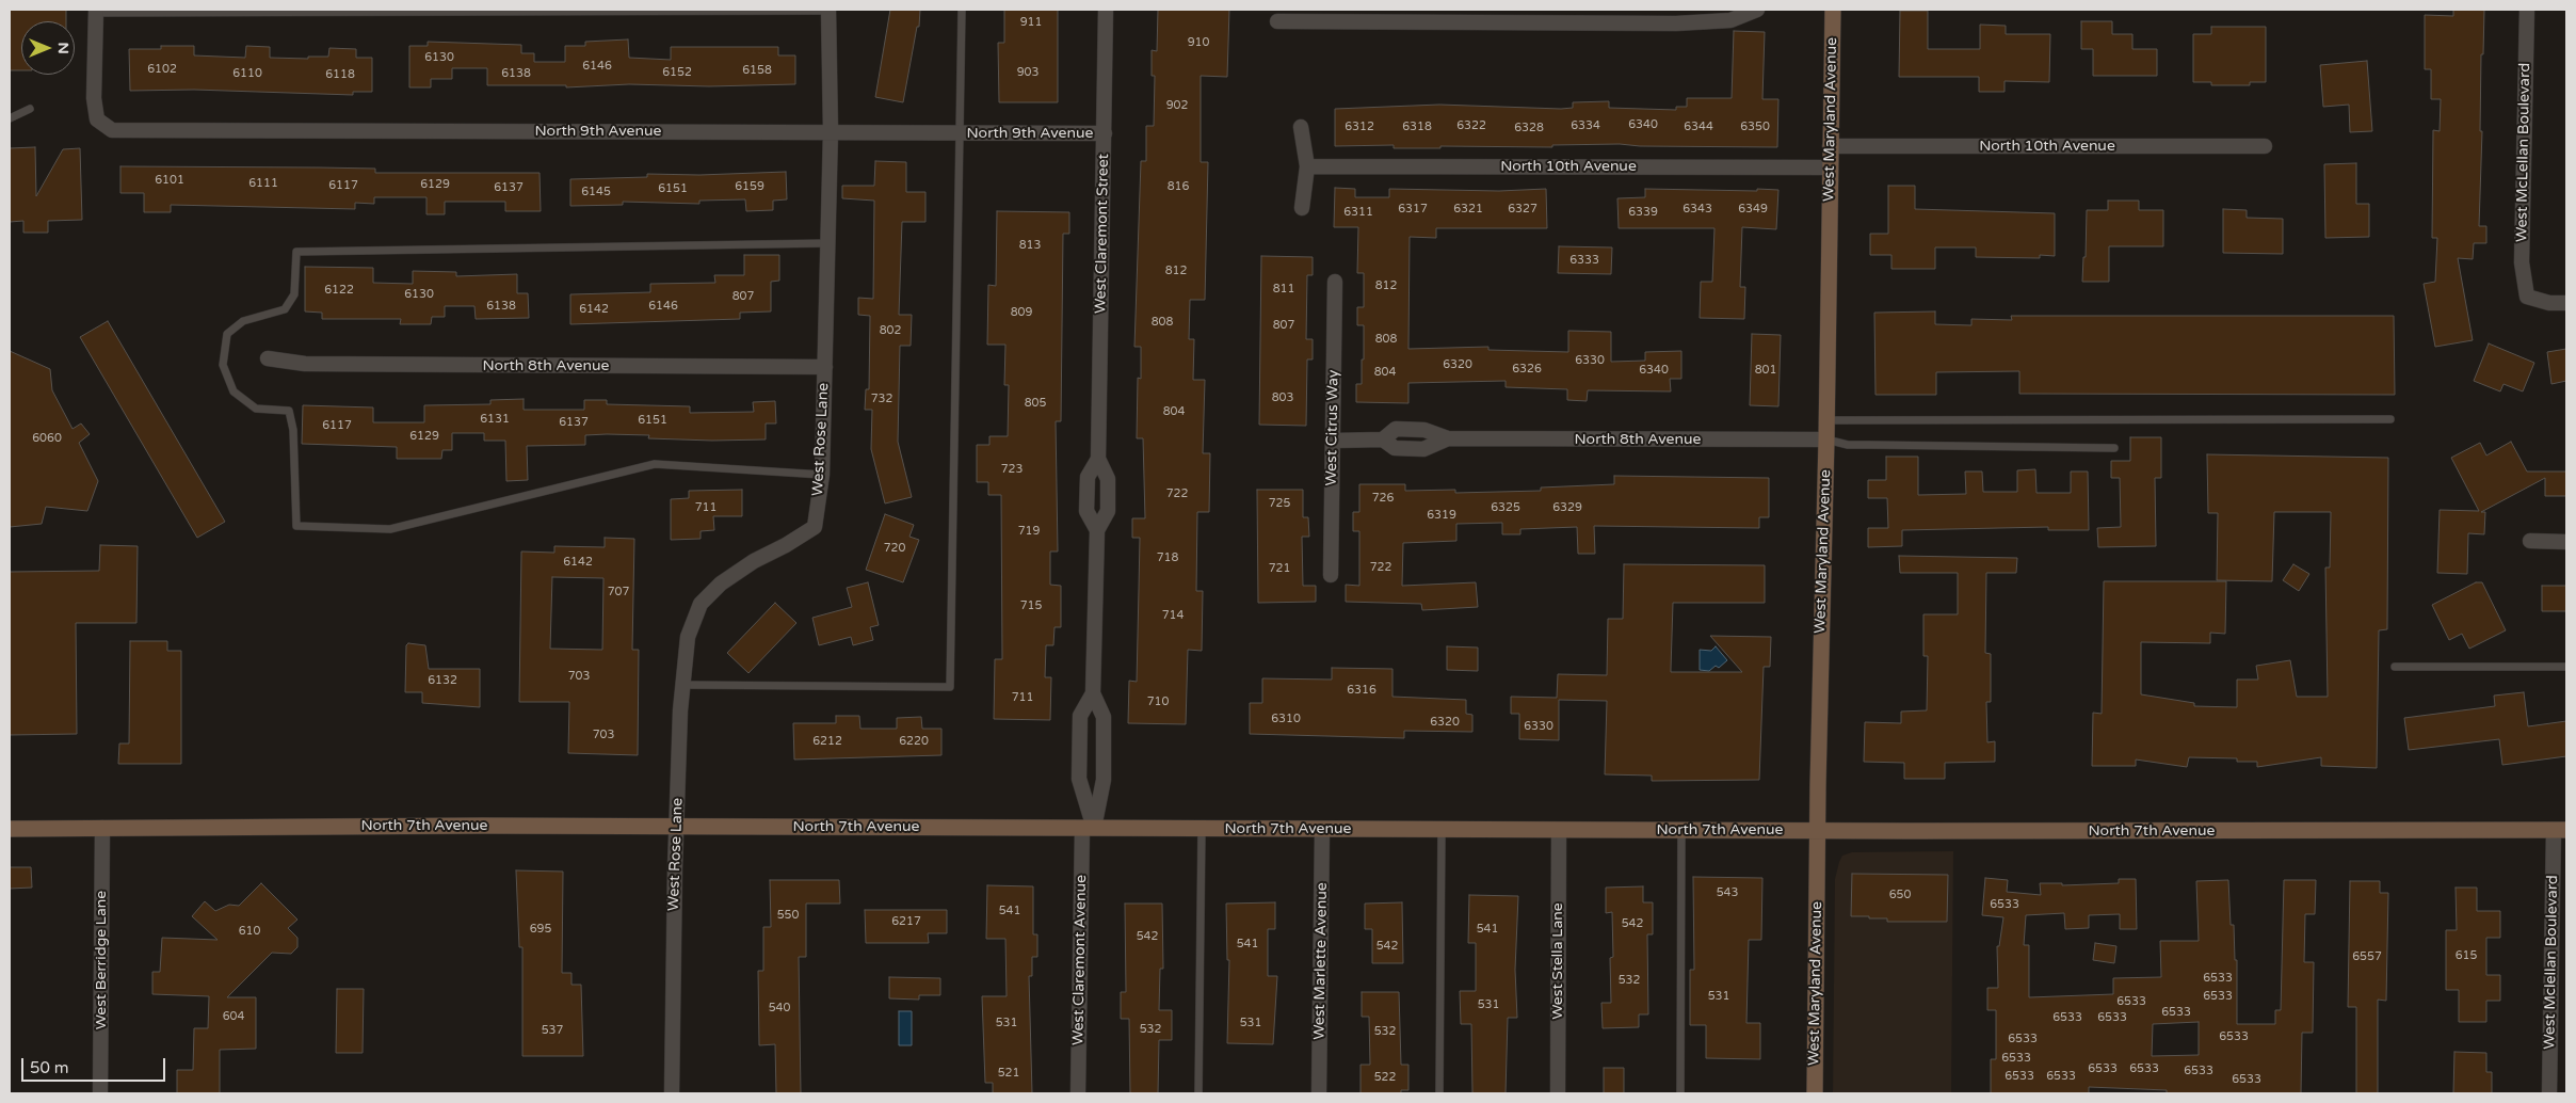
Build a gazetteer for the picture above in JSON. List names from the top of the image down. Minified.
{"streets":{"main road":["West Maryland Avenue","North 7th Avenue"],"street":["North 9th Avenue","North 10th Avenue","West McLellan Boulevard","West Claremont Street","North 8th Avenue","West Citrus Way","West Rose Lane","West Berridge Lane","West Claremont Avenue","West Marlette Avenue","West Stella Lane","West Mclellan Boulevard"]},"crossings":[["West Maryland Avenue","North 10th Avenue"],["West Maryland Avenue","North 8th Avenue"],["West Maryland Avenue","North 7th Avenue"],["North 9th Avenue","West Claremont Street"],["North 9th Avenue","West Rose Lane"],["West Claremont Street","North 7th Avenue"],["West Claremont Street","West Claremont Avenue"],["North 8th Avenue","West Citrus Way"],["North 8th Avenue","West Rose Lane"],["West Rose Lane","North 7th Avenue"],["North 7th Avenue","West Berridge Lane"],["North 7th Avenue","West Claremont Avenue"],["North 7th Avenue","West Marlette Avenue"],["North 7th Avenue","West Stella Lane"],["North 7th Avenue","West Mclellan Boulevard"]],"house_numbers":["911","910","6130","6146","6102","6158","6152","903","6110","6138","6118","902","6340","6322","6334","6312","6318","6344","6350","6328","6101","6111","6129","6117","6159","816","6137","6151","6145","6317","6321","6327","6343","6349","6311","6339","813","6333","812","812","811","6122","6130","807","6138","6146","6142","809","808","807","802","808","6330","6320","6326","6340","801","804","803","732","805","804","6131","6151","6137","6117","6129","6060","723","722","726","725","711","6325","6329","6319","719","720","718","6142","722","721","707","715","714","703","6132","6316","711","710","6310","6320","6330","703","6212","6220","543","650","6533","541","550","6217","542","695","541","610","542","541","542","615","6557","6533","532","531","6533","6533","531","540","6533","604","6533","6533","531","531","532","537","532","6533","6533","6533","6533","6533","6533","521","6533","6533","522","6533"],"scale_bar":"50 m","north":"right"}
